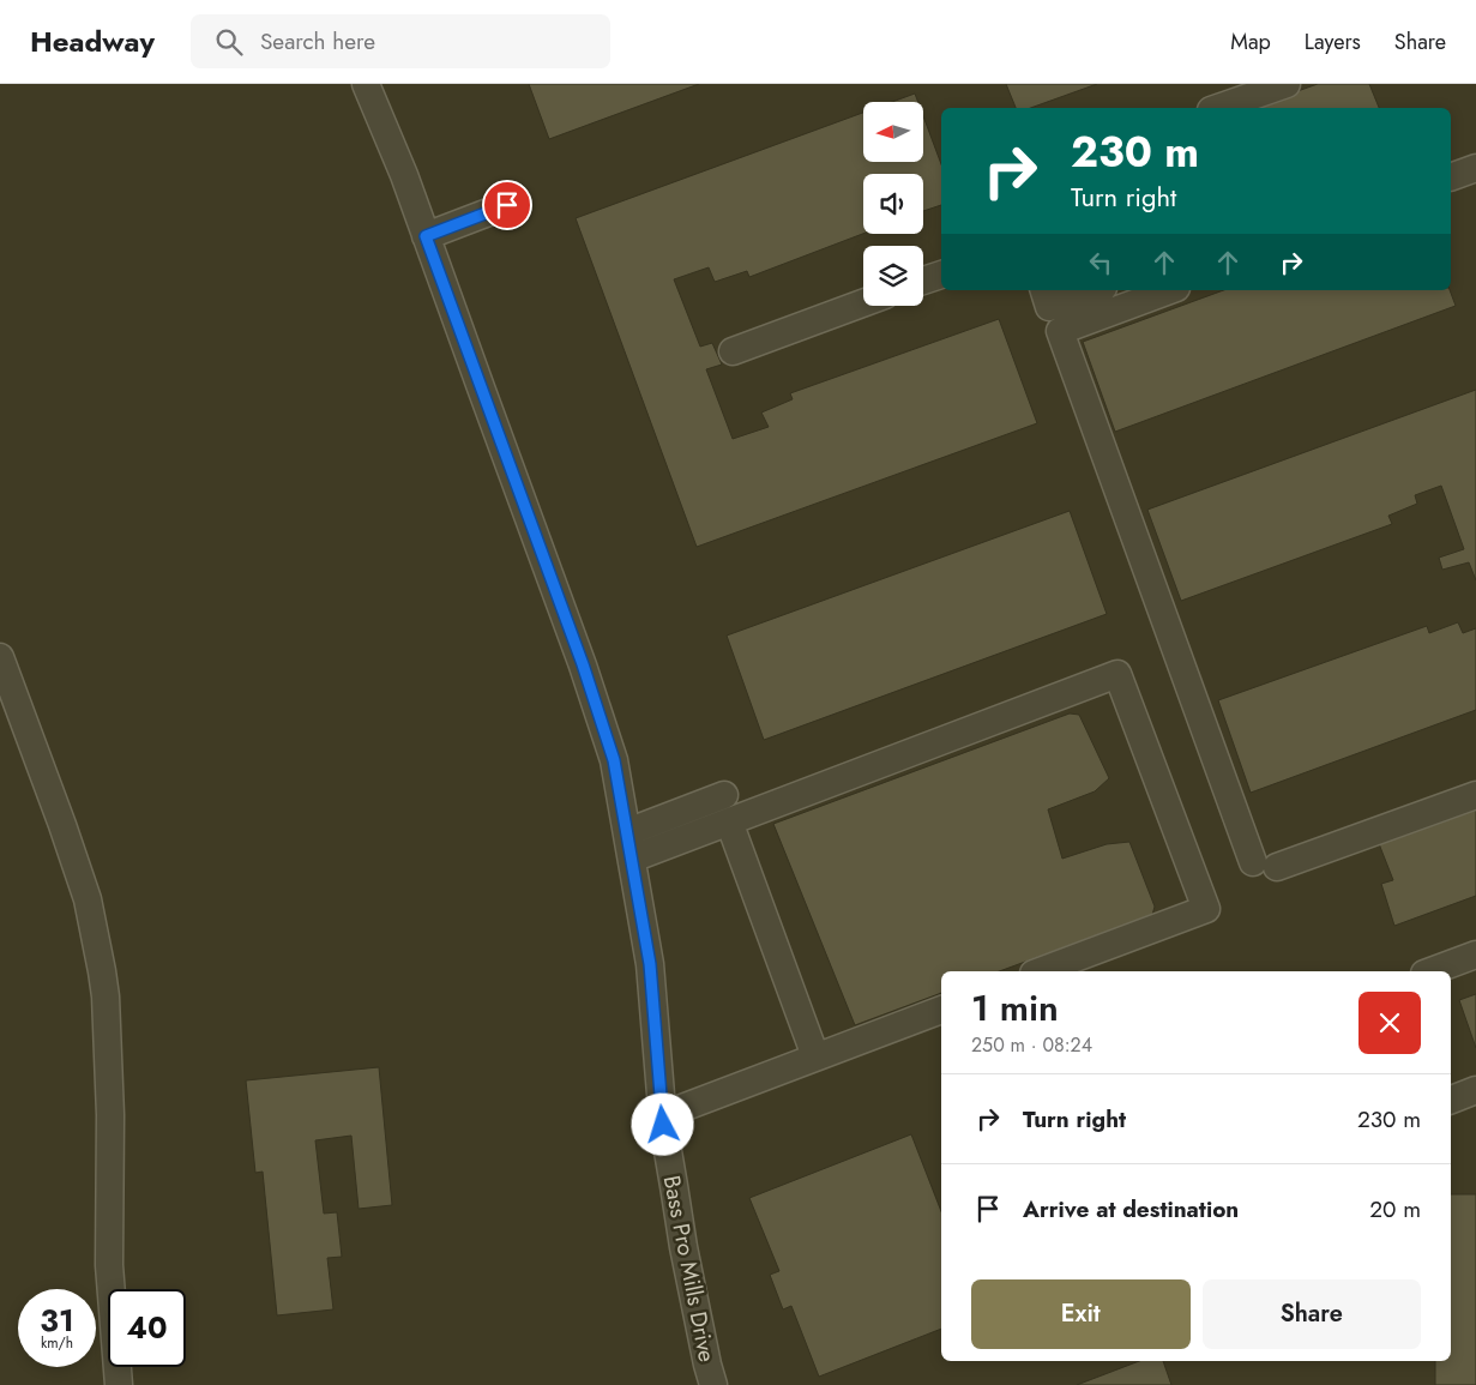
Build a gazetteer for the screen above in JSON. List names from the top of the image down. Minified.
{"streets":{"street":["Bass Pro Mills Drive"]},"north":"left","page":{"header":"Headway","search":"Search here","nav":["Map","Layers","Share"],"turn":["230 m","Turn right"],"heading":["1 min","250 m · 08:24"],"list":[{"name":"Turn right","value":"230 m"},{"name":"Arrive at destination","value":"20 m"}],"buttons":["Exit","Share"],"speed":"31 km/h","limit":"40"}}
